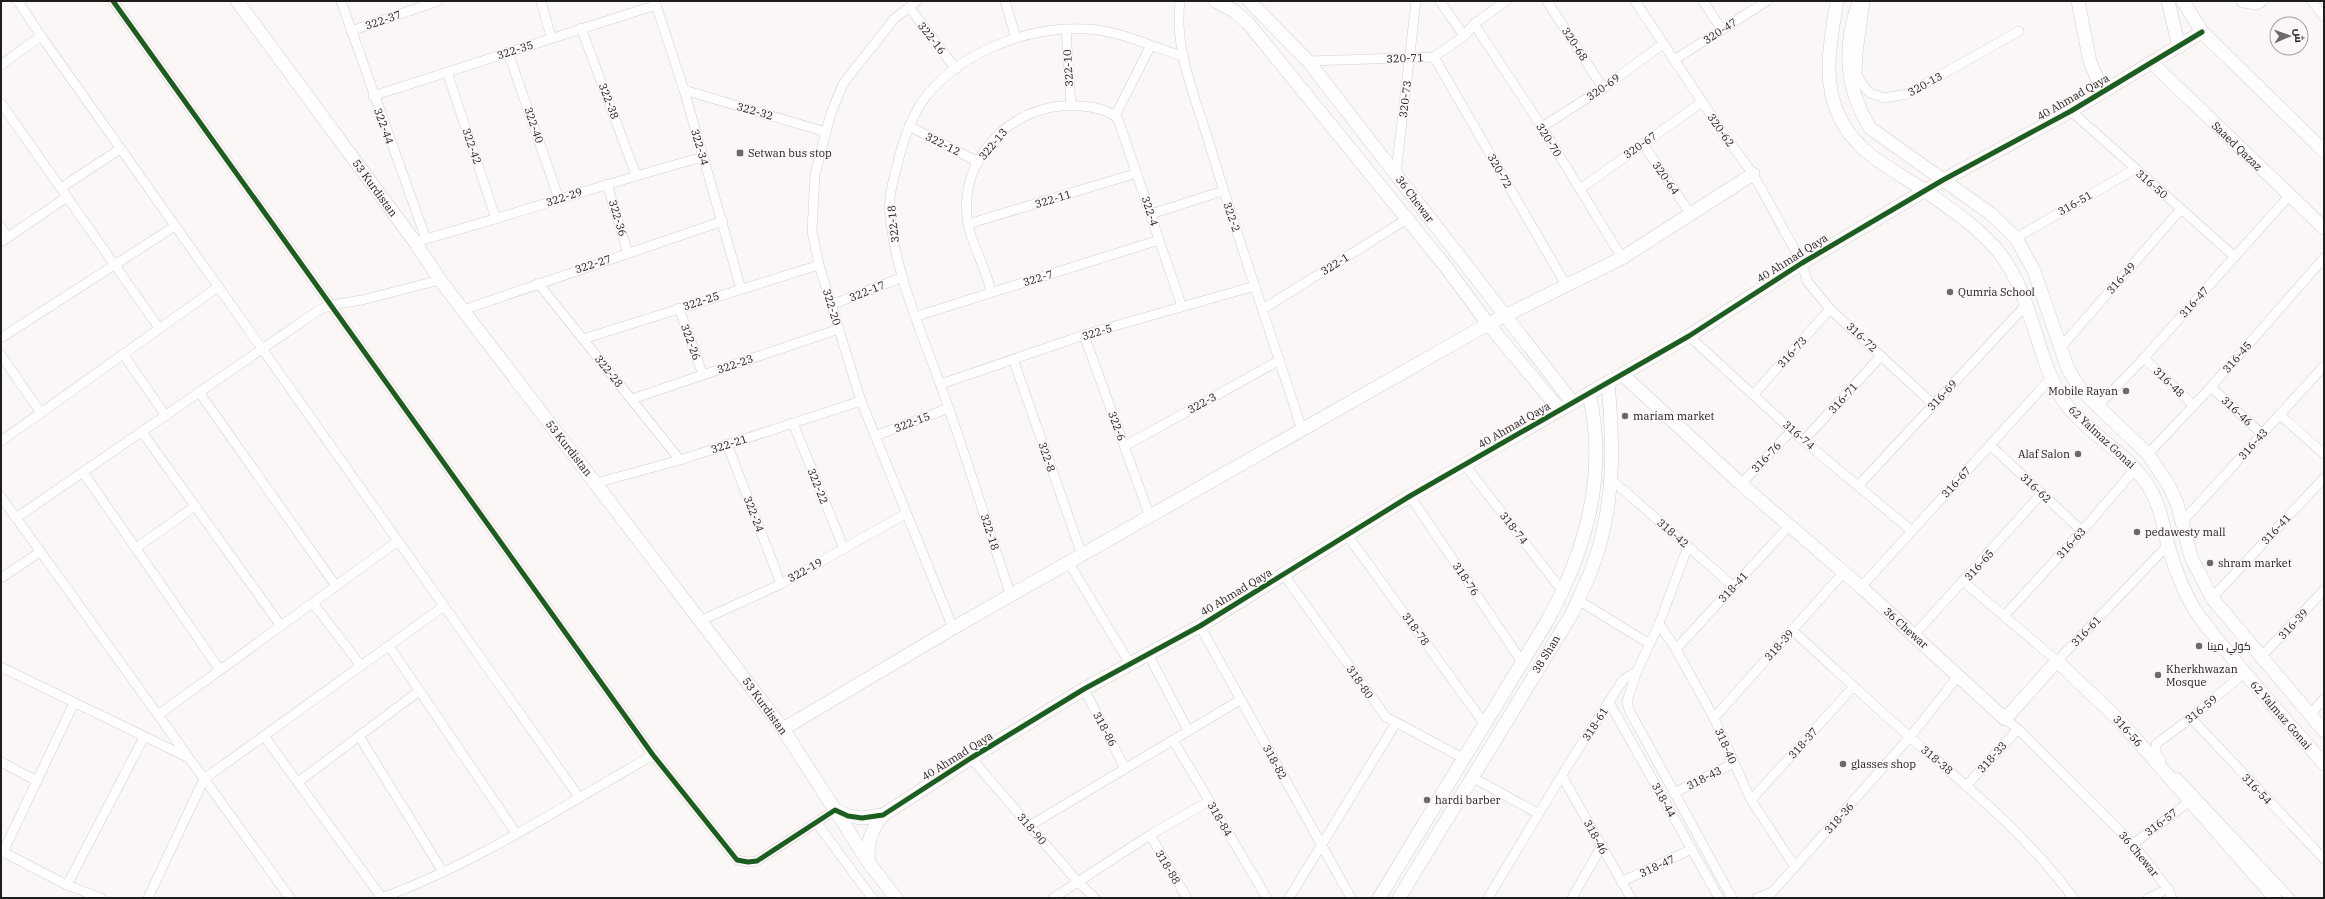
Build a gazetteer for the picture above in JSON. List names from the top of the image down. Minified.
{"streets":{"street":["322-37","320-47","322-16","320-68","322-35","320-71","322-10","320-13","320-69","40 Ahmad Qaya","320-73","322-38","322-32","322-40","322-44","320-62","320-70","322-12","322-13","320-67","322-42","Saaed Qazaz","322-34","320-72","320-64","316-50","53 Kurdistan","322-29","322-11","36 Chewar","316-51","322-4","322-2","322-36","322-18","322-27","322-1","322-7","316-49","322-17","322-25","316-47","322-20","322-5","316-72","322-26","316-73","316-45","322-23","322-28","316-48","316-69","316-71","322-3","316-46","322-15","322-6","316-74","62 Yalmaz Gonai","322-21","316-43","322-8","316-76","316-67","322-22","316-62","322-24","318-74","316-41","318-42","316-63","316-65","322-19","318-76","318-41","316-39","318-78","316-61","318-39","38 Shan","318-80","316-59","318-61","318-86","316-56","318-37","318-40","318-33","318-38","318-82","318-43","316-54","318-44","318-36","318-84","316-57","318-90","318-46","318-47","318-88"]},"crossings":[["322-37","322-44"],["320-47","320-62"],["322-16","322-18"],["322-16","322-20"],["320-68","320-69"],["322-35","322-38"],["322-35","322-40"],["322-35","322-44"],["322-35","322-42"],["322-35","322-34"],["320-71","320-73"],["320-71","320-70"],["320-71","320-72"],["320-71","36 Chewar"],["322-10","322-13"],["322-10","322-18"],["320-69","320-62"],["320-69","320-70"],["40 Ahmad Qaya","320-62"],["40 Ahmad Qaya","Saaed Qazaz"],["40 Ahmad Qaya","316-50"],["40 Ahmad Qaya","53 Kurdistan"],["40 Ahmad Qaya","36 Chewar"],["40 Ahmad Qaya","316-72"],["40 Ahmad Qaya","316-74"],["40 Ahmad Qaya","62 Yalmaz Gonai"],["40 Ahmad Qaya","318-74"],["40 Ahmad Qaya","318-76"],["40 Ahmad Qaya","318-78"],["40 Ahmad Qaya","38 Shan"],["40 Ahmad Qaya","318-80"],["40 Ahmad Qaya","318-86"],["40 Ahmad Qaya","318-82"],["40 Ahmad Qaya","318-90"],["320-73","36 Chewar"],["322-38","322-29"],["322-32","322-34"],["322-32","322-20"],["322-40","322-29"],["322-44","53 Kurdistan"],["322-44","322-29"],["320-62","320-67"],["320-62","316-72"],["320-70","320-67"],["322-12","322-13"],["322-12","322-18"],["322-13","322-11"],["322-13","322-4"],["322-13","322-7"],["320-67","320-64"],["322-42","322-29"],["Saaed Qazaz","316-47"],["322-34","322-29"],["322-34","322-27"],["322-34","322-25"],["316-50","316-51"],["316-50","316-49"],["316-50","316-47"],["53 Kurdistan","322-29"],["53 Kurdistan","322-27"],["53 Kurdistan","322-21"],["53 Kurdistan","322-19"],["322-29","322-36"],["322-11","322-4"],["36 Chewar","316-76"],["36 Chewar","316-67"],["36 Chewar","316-65"],["36 Chewar","318-41"],["36 Chewar","316-61"],["36 Chewar","318-39"],["36 Chewar","318-33"],["36 Chewar","318-36"],["36 Chewar","316-57"],["316-51","62 Yalmaz Gonai"],["322-4","322-7"],["322-4","322-5"],["322-2","322-18"],["322-2","322-1"],["322-2","322-5"],["322-2","322-3"],["322-36","322-27"],["322-18","322-7"],["322-18","322-17"],["322-18","322-5"],["322-18","322-15"],["322-27","322-28"],["316-49","62 Yalmaz Gonai"],["322-17","322-20"],["322-25","322-20"],["322-25","322-26"],["322-25","322-28"],["316-47","316-48"],["316-47","62 Yalmaz Gonai"],["322-20","322-23"],["322-20","322-15"],["322-20","322-21"],["322-20","322-19"],["322-5","322-6"],["322-5","322-8"],["316-72","316-73"],["316-72","316-69"],["316-72","316-71"],["322-26","322-23"],["316-73","316-74"],["316-45","316-48"],["316-45","316-46"],["316-45","62 Yalmaz Gonai"],["322-23","322-28"],["322-28","322-21"],["316-69","316-74"],["316-69","62 Yalmaz Gonai"],["316-71","316-74"],["322-3","322-6"],["316-46","316-43"],["316-74","316-76"],["316-74","316-67"],["62 Yalmaz Gonai","316-43"],["62 Yalmaz Gonai","316-67"],["62 Yalmaz Gonai","316-41"],["62 Yalmaz Gonai","316-63"],["62 Yalmaz Gonai","316-39"],["62 Yalmaz Gonai","316-61"],["62 Yalmaz Gonai","316-59"],["322-21","322-22"],["322-21","322-24"],["316-67","316-62"],["322-22","322-19"],["316-62","316-63"],["316-62","316-65"],["322-24","322-19"],["318-74","38 Shan"],["318-42","318-41"],["318-42","38 Shan"],["316-63","316-56"],["316-65","316-56"],["318-76","38 Shan"],["318-41","318-40"],["318-78","38 Shan"],["316-61","316-56"],["318-39","318-40"],["318-39","318-38"],["38 Shan","318-80"],["316-59","316-54"],["318-61","318-44"],["318-61","318-46"],["316-56","316-57"],["318-37","318-40"],["318-37","318-38"],["318-40","318-43"],["318-40","318-36"],["318-33","318-38"],["318-38","318-36"],["318-44","318-47"],["318-46","318-47"]],"places":{"transit":["Setwan bus stop"],"other":["Qumria School","Mobile Rayan","mariam market","Alaf Salon","pedawesty mall","shram market","كولي مينا","Kherkhwazan Mosque","glasses shop","hardi barber"]},"north":"right"}
